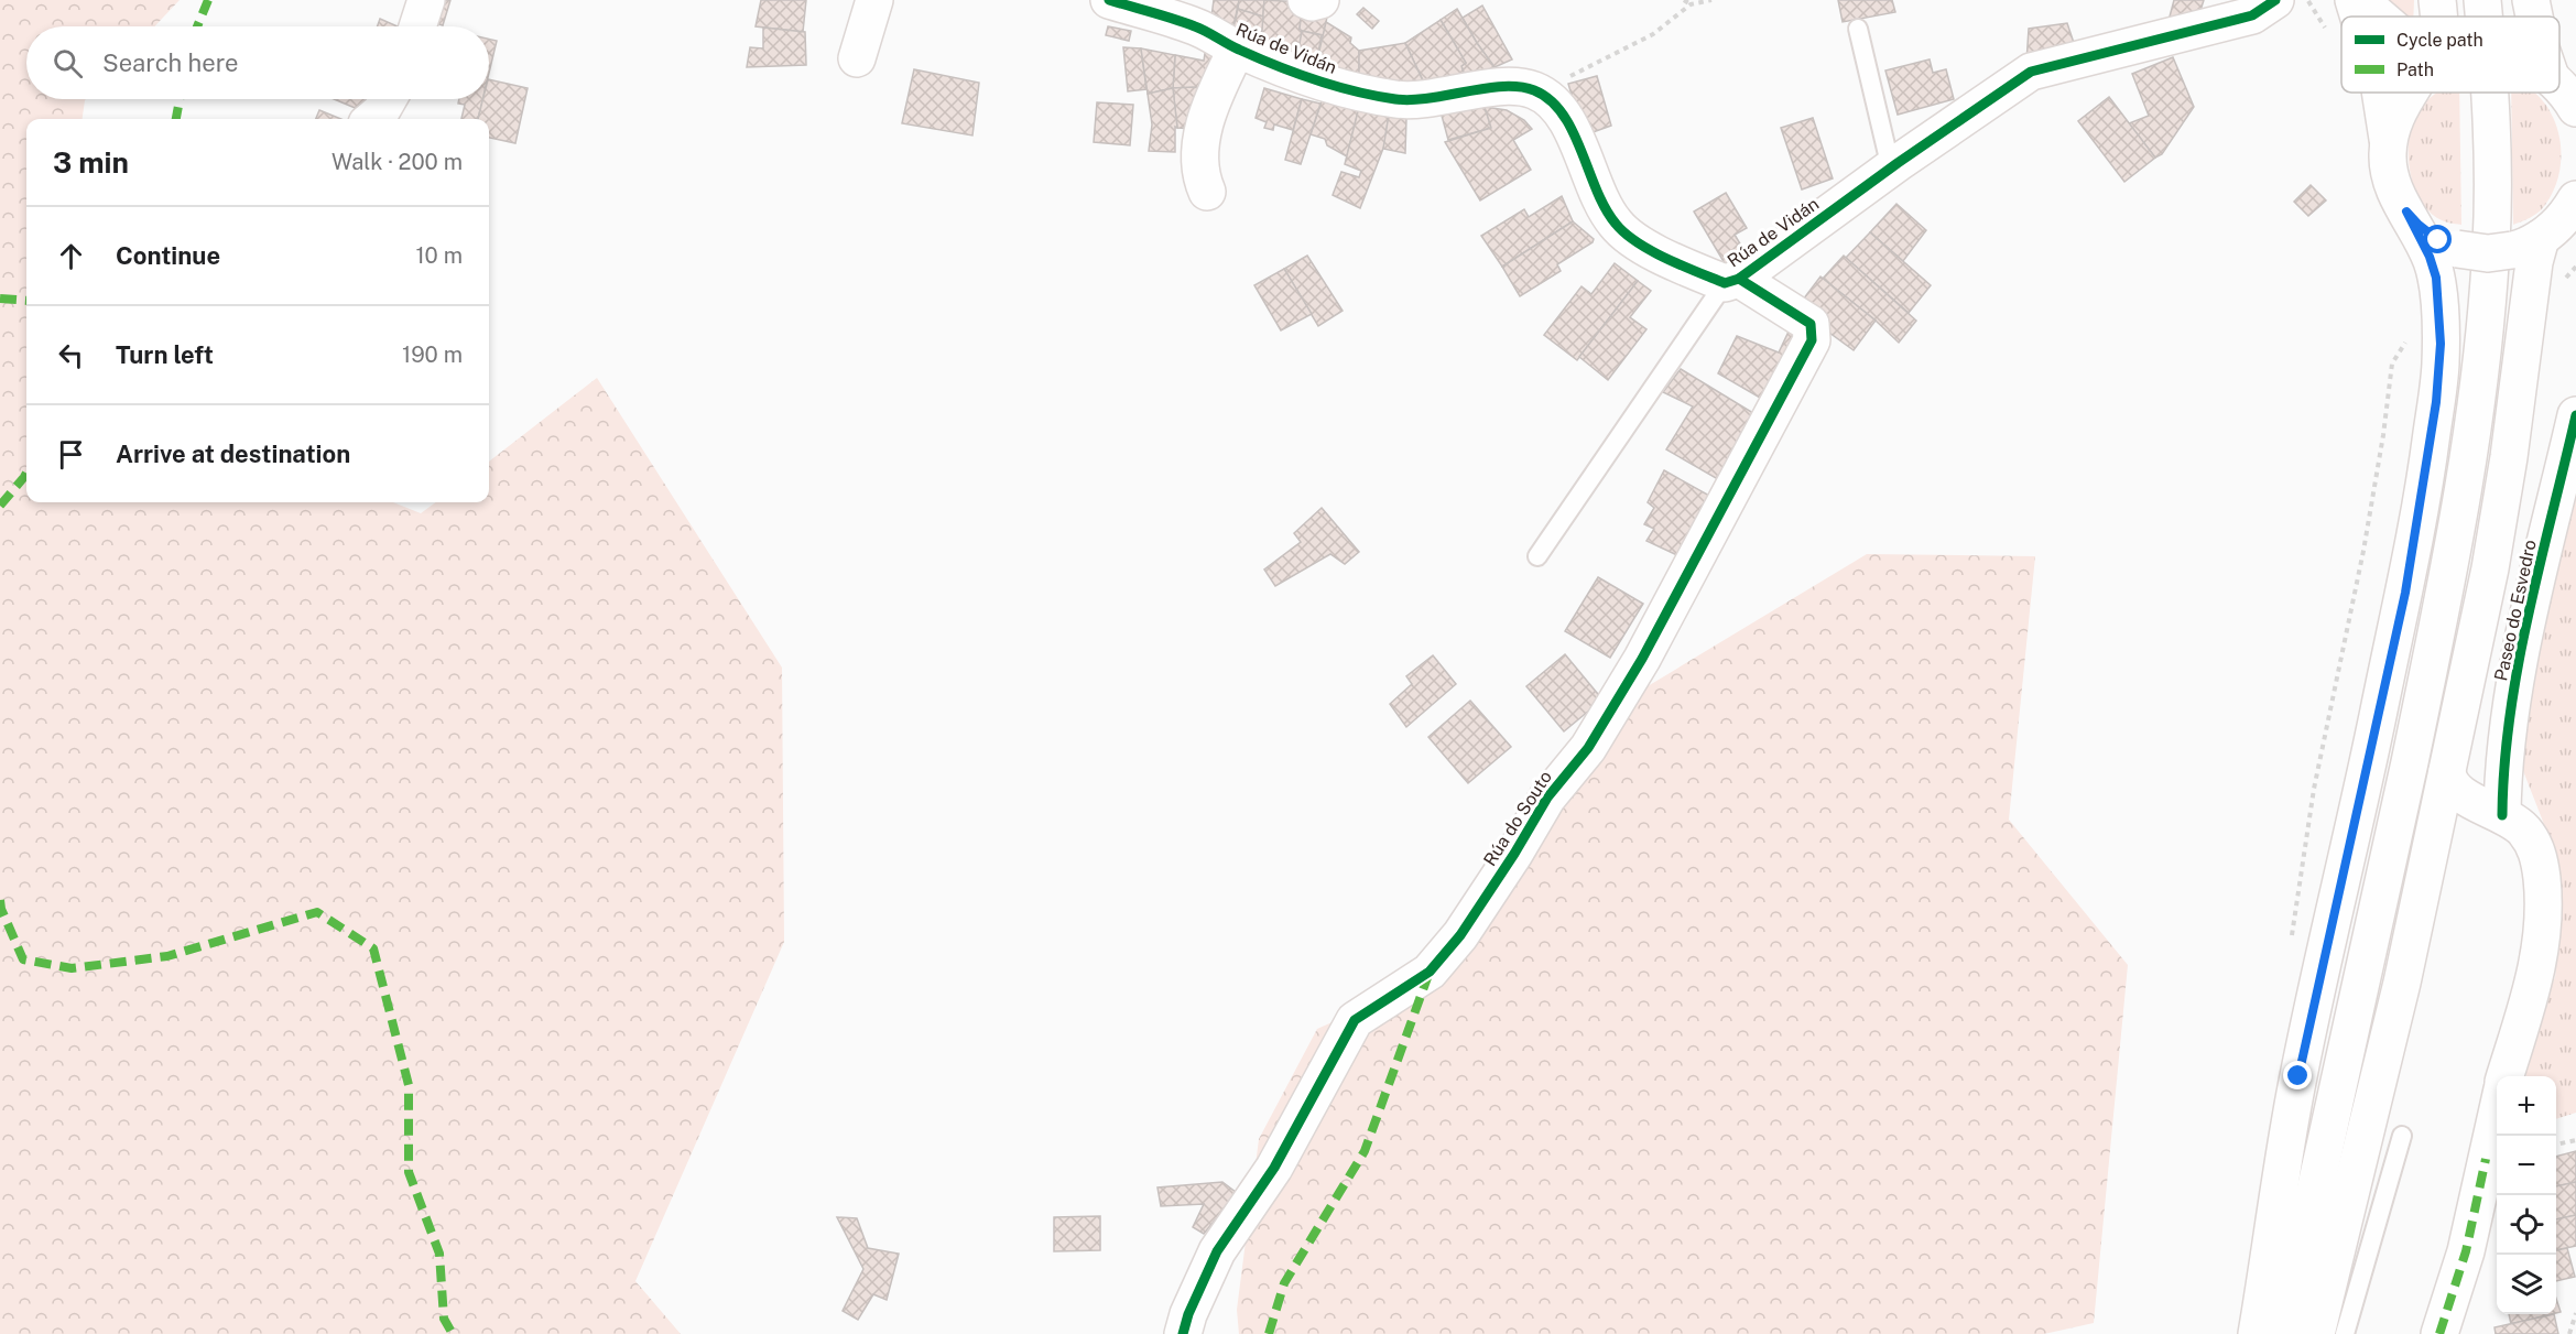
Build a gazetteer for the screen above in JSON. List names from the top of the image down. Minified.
{"streets":{"main road":["Rúa de Vidán","Paseo do Esvedro","Rúa do Souto"]},"crossings":[["Rúa de Vidán","Rúa do Souto"]],"legend":["Cycle path","Path"],"page":{"search":"Search here","heading":["3 min","Walk · 200 m"],"list":[["Continue","10 m"],["Turn left","190 m"],"Arrive at destination"],"map_buttons":["+","−"]}}
